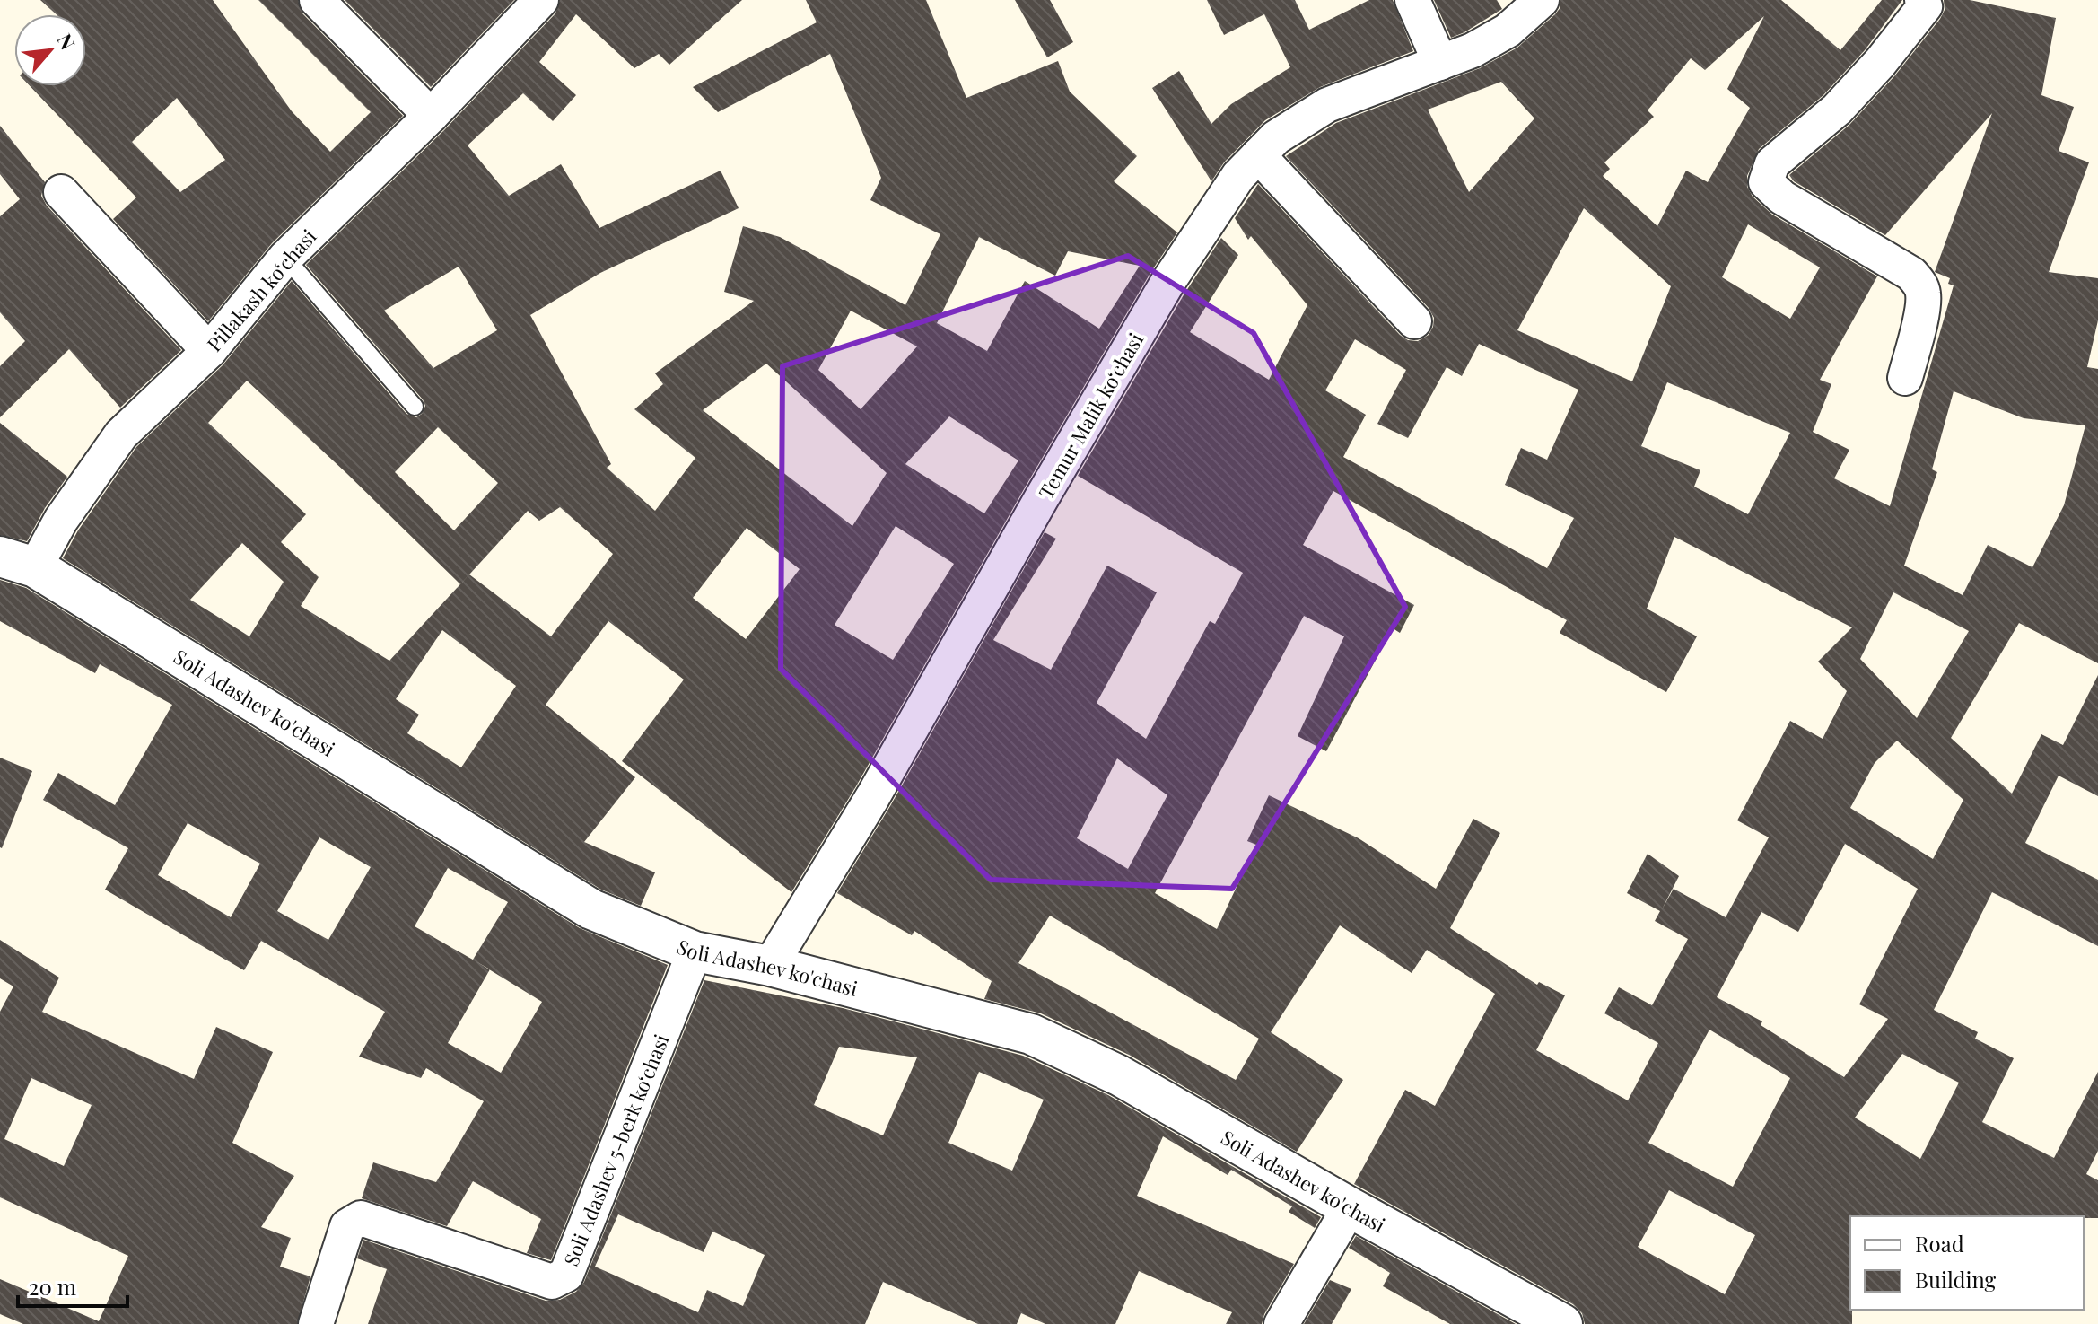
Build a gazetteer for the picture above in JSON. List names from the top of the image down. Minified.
{"streets":{"street":["Pillakash koʻchasi","Temur Malik koʻchasi","Soli Adashev ko'chasi","Soli Adashev 5-berk koʻchasi"]},"crossings":[["Pillakash koʻchasi","Soli Adashev ko'chasi"],["Temur Malik koʻchasi","Soli Adashev ko'chasi"],["Soli Adashev ko'chasi","Soli Adashev 5-berk koʻchasi"]],"legend":["Road","Building"],"scale_bar":"20 m","north":"top right"}
